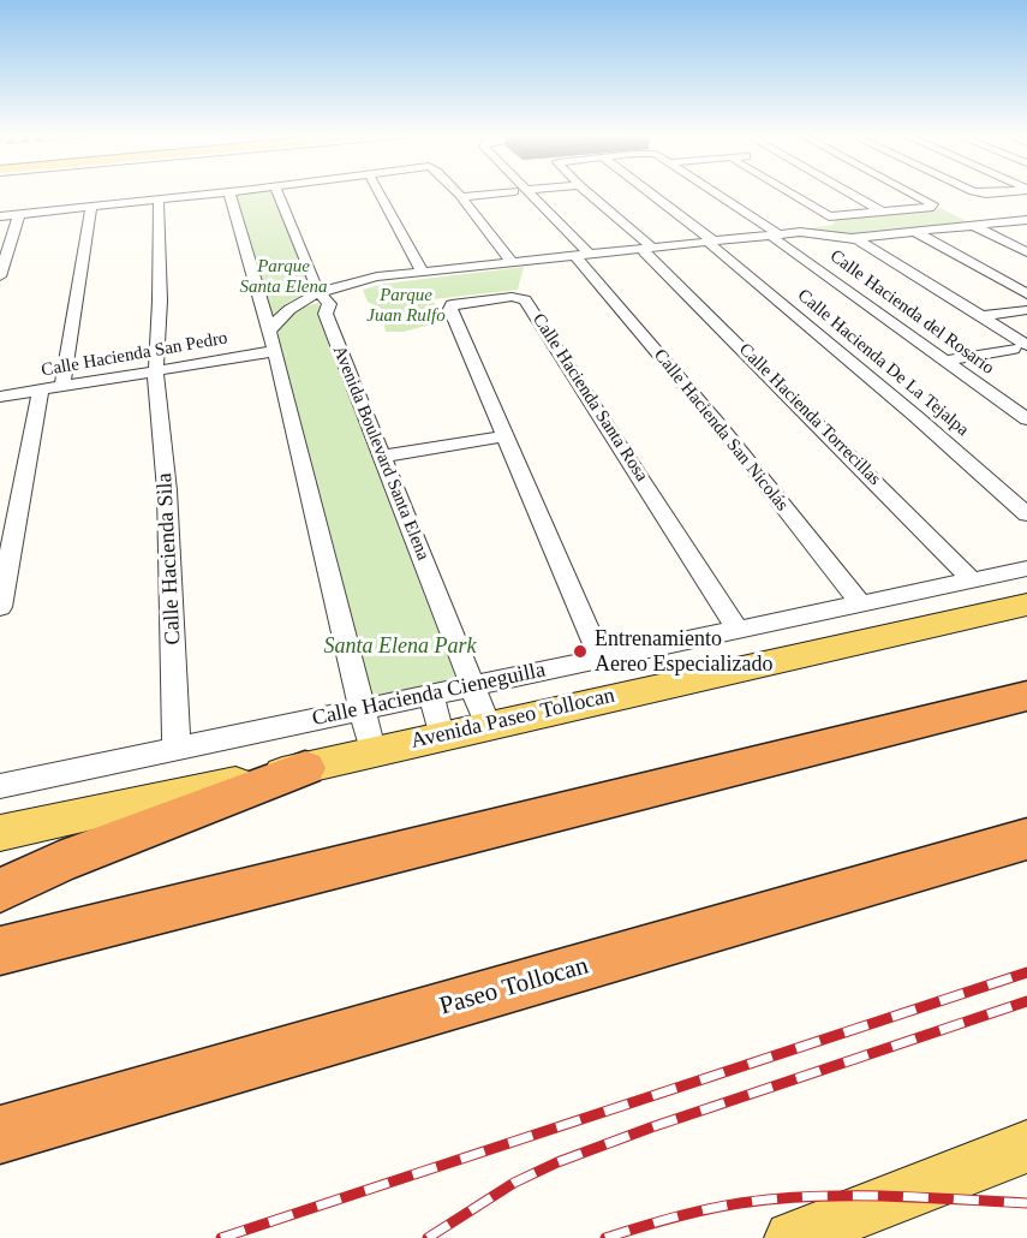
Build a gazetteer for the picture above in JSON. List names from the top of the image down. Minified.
{"streets":{"highway":["Paseo Tollocan"],"main road":["Avenida Paseo Tollocan"],"street":["Calle Hacienda del Rosario","Calle Hacienda San Pedro","Calle Hacienda De La Tejalpa","Calle Hacienda Santa Rosa","Calle Hacienda Torrecillas","Calle Hacienda San Nicolás","Avenida Boulevard Santa Elena","Calle Hacienda Sila","Calle Hacienda Cieneguilla"]},"crossings":[["Calle Hacienda San Pedro","Calle Hacienda Sila"],["Calle Hacienda Santa Rosa","Calle Hacienda Cieneguilla"],["Calle Hacienda Torrecillas","Calle Hacienda Cieneguilla"],["Calle Hacienda San Nicolás","Calle Hacienda Cieneguilla"],["Avenida Boulevard Santa Elena","Calle Hacienda Cieneguilla"],["Avenida Boulevard Santa Elena","Avenida Paseo Tollocan"],["Calle Hacienda Sila","Calle Hacienda Cieneguilla"]],"parks":["Parque Santa Elena","Parque Juan Rulfo","Santa Elena Park"],"places":["Entrenamiento Aereo Especializado"]}
